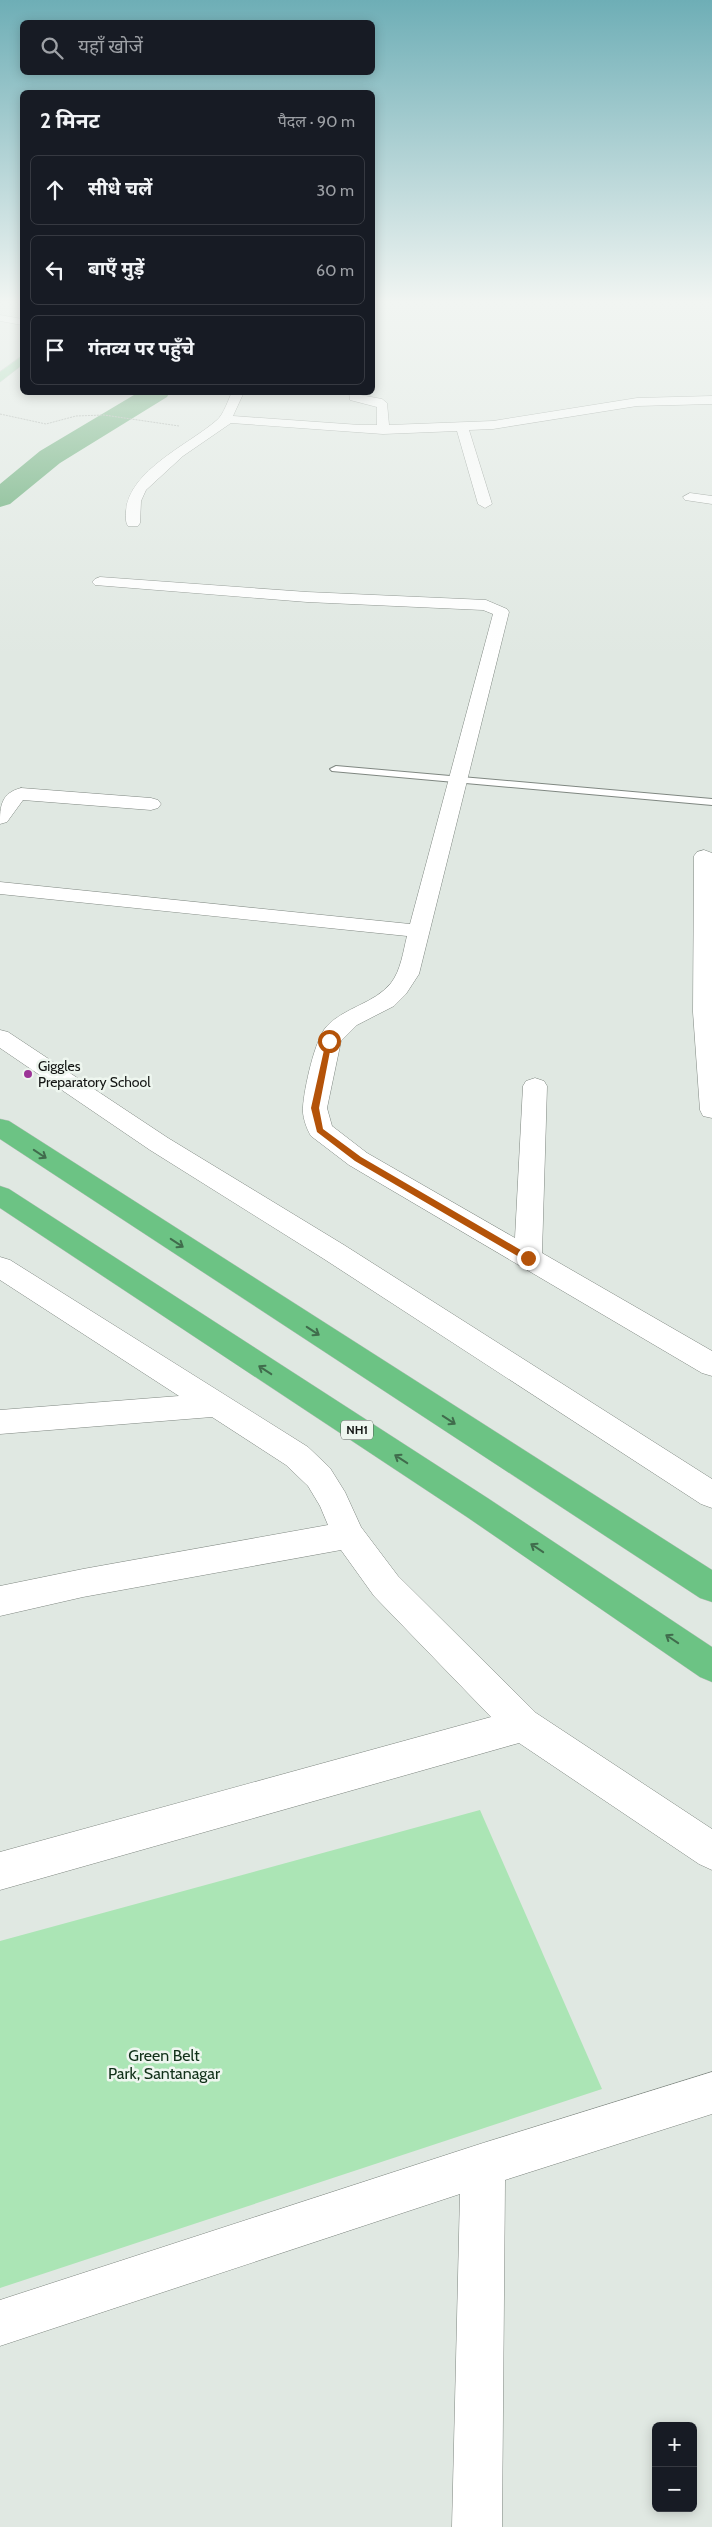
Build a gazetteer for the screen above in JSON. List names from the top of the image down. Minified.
{"streets":{"highway":["NH1"]},"parks":["Green Belt Park, Santanagar"],"places":["Giggles Preparatory School"],"page":{"search":"यहाँ खोजें","heading":["2 मिनट","पैदल · 90 m"],"list":[["सीधे चलें","30 m"],["बाएँ मुड़ें","60 m"],"गंतव्य पर पहुँचे"],"map_buttons":["+","−"]}}
